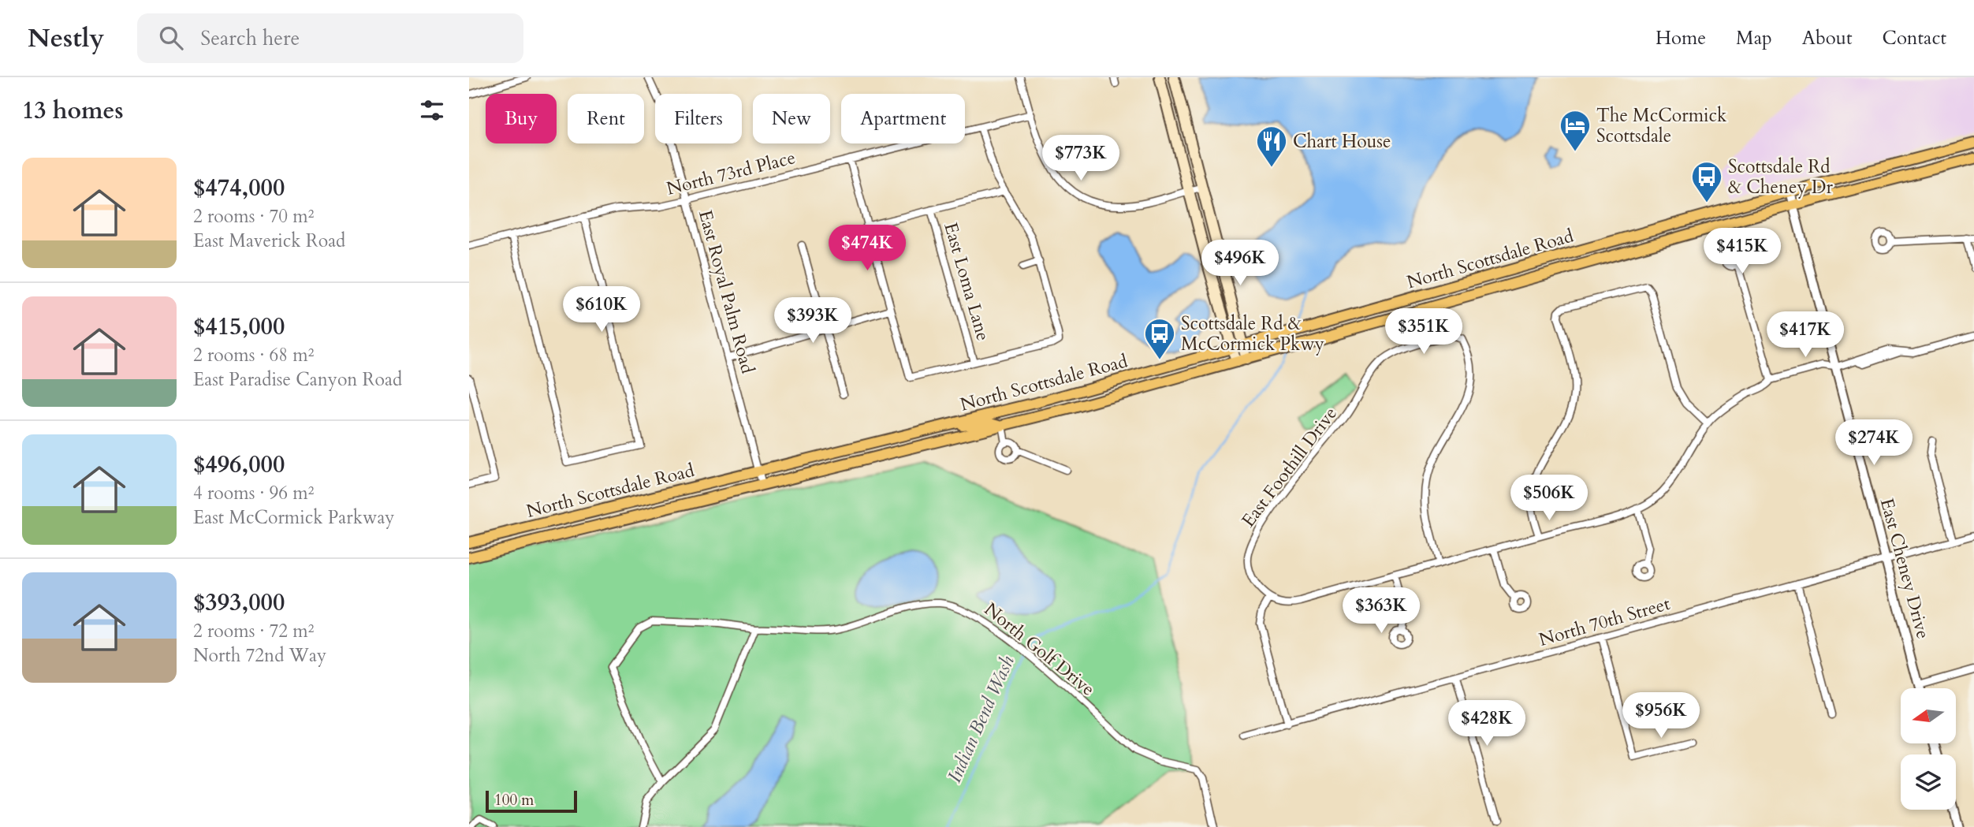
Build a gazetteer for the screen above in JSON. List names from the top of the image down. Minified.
{"streets":{"main road":["North Scottsdale Road"],"street":["North 73rd Place","East Loma Lane","East Royal Palm Road","East Foothill Drive","East Cheney Drive","North 70th Street","North Golf Drive"]},"crossings":[["North 73rd Place","East Royal Palm Road"],["North Scottsdale Road","East Royal Palm Road"],["North Scottsdale Road","East Cheney Drive"],["East Cheney Drive","North 70th Street"]],"water":["Indian Bend Wash"],"places":{"hotel":["The McCormick Scottsdale"],"restaurant":["Chart House"],"bus stop":["Scottsdale Rd & Cheney Dr","Scottsdale Rd & McCormick Pkwy"]},"scale_bar":"100 m","north":"left","page":{"header":"Nestly","search":"Search here","nav":["Home","Map","About","Contact"],"heading":"13 homes","chip":["Buy","Rent","Filters","New","Apartment"],"price":["$773K","$474K","$415K","$496K","$610K","$393K","$351K","$417K","$274K","$506K","$363K","$956K","$428K"],"list":[{"name":"$474,000","note":"2 rooms · 70 m² · East Maverick Road"},{"name":"$415,000","note":"2 rooms · 68 m² · East Paradise Canyon Road"},{"name":"$496,000","note":"4 rooms · 96 m² · East McCormick Parkway"},{"name":"$393,000","note":"2 rooms · 72 m² · North 72nd Way"}],"scale":"100 m"}}
